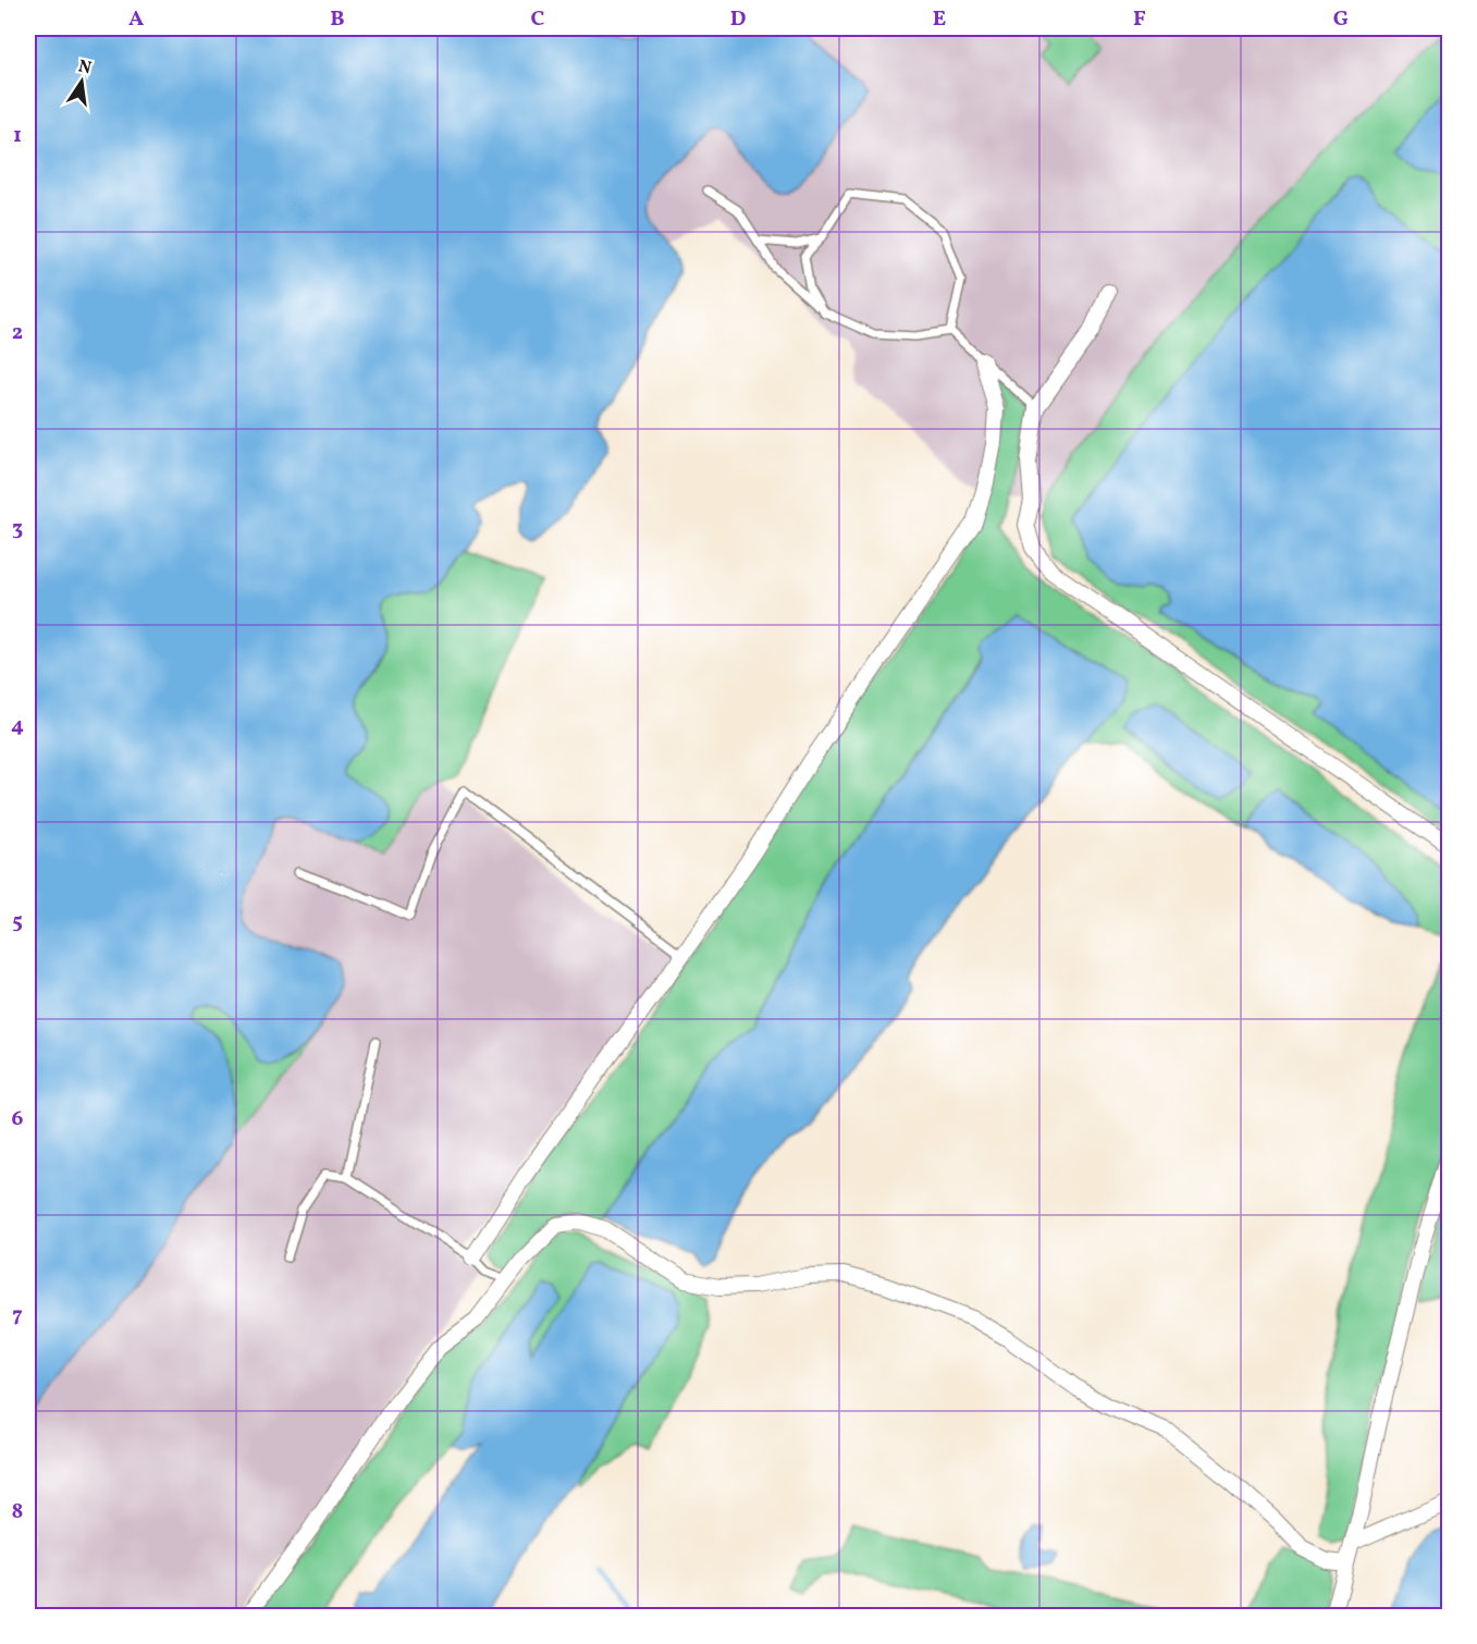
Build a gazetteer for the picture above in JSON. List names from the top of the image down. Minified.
{"north":"top","grid":{"columns":["A","B","C","D","E","F","G"],"rows":["1","2","3","4","5","6","7","8"]}}
